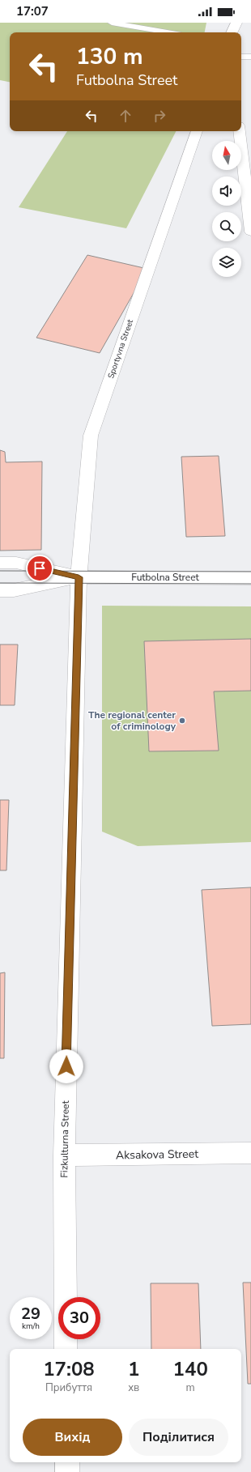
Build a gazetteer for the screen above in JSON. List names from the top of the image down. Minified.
{"streets":{"street":["Sportyvna Street","Futbolna Street","Fizkulturna Street","Aksakova Street"]},"crossings":[["Sportyvna Street","Futbolna Street"],["Sportyvna Street","Fizkulturna Street"],["Futbolna Street","Fizkulturna Street"],["Fizkulturna Street","Aksakova Street"]],"places":["The regional center of criminology"],"north":"top","page":{"status":"17:07","turn":["130 m","Futbolna Street"],"speed":"29 km/h","limit":"30","eta":["17:08","Прибуття","1","хв","140","m"],"buttons":["Вихід","Поділитися"]}}
